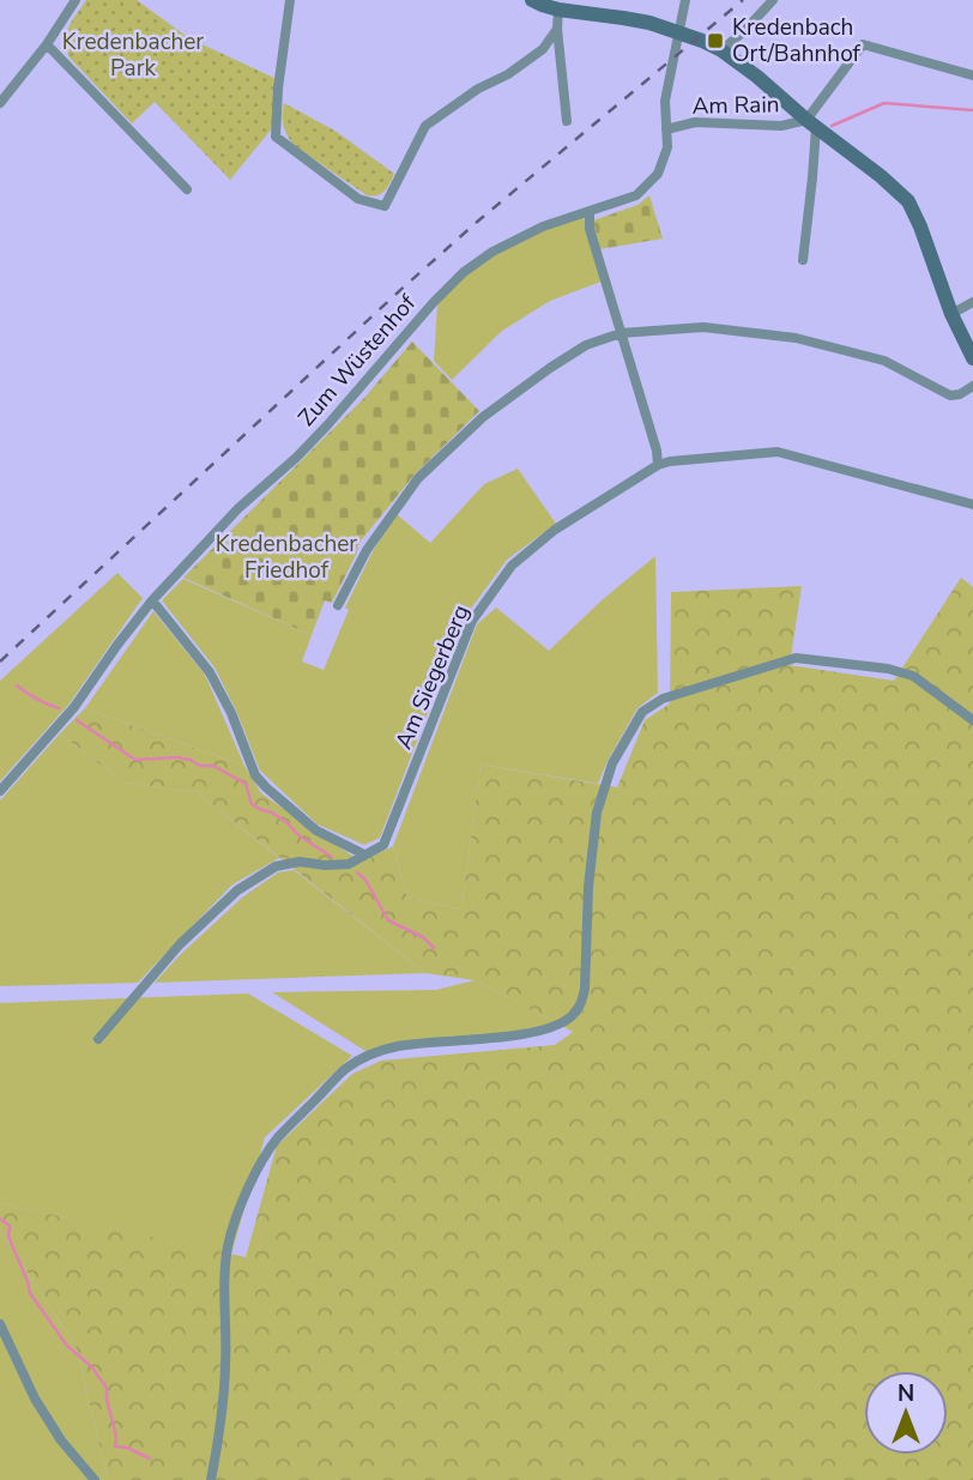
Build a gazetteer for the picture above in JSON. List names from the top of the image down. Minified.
{"streets":{"street":["Am Rain","Zum Wüstenhof","Am Siegerberg"]},"crossings":[["Am Rain","Zum Wüstenhof"]],"parks":["Kredenbacher Park","Kredenbacher Friedhof"],"places":{"transit":["Kredenbach Ort/Bahnhof"]},"north":"top"}
